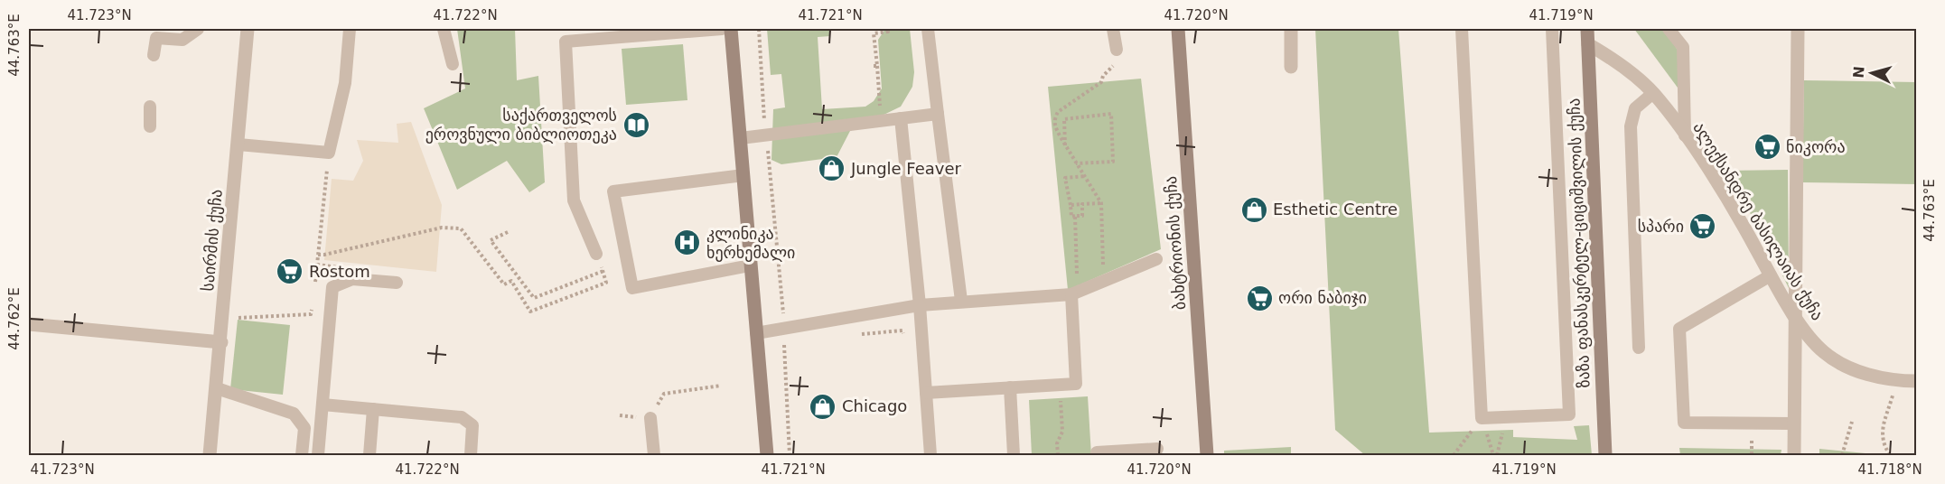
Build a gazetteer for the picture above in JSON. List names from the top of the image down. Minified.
{"streets":{"street":["ალექსანდრე ბასილაიას ქუჩა","საირმის ქუჩა","ბახტრიონის ქუჩა","ზაზა ფანასკერტელ-ციციშვილის ქუჩა"]},"crossings":[["ალექსანდრე ბასილაიას ქუჩა","ზაზა ფანასკერტელ-ციციშვილის ქუჩა"]],"places":{"library":["საქართველოს ეროვნული ბიბლიოთეკა"],"supermarket":["ნიკორა","სპარი","Rostom","ორი ნაბიჯი"],"shop":["Jungle Feaver","Esthetic Centre","Chicago"],"hospital":["კლინიკა ხერხემალი"]},"north":"left","coordinates":["41.723°N","41.722°N","41.721°N","41.720°N","41.719°N","44.763°E","44.762°E","41.718°N"]}
